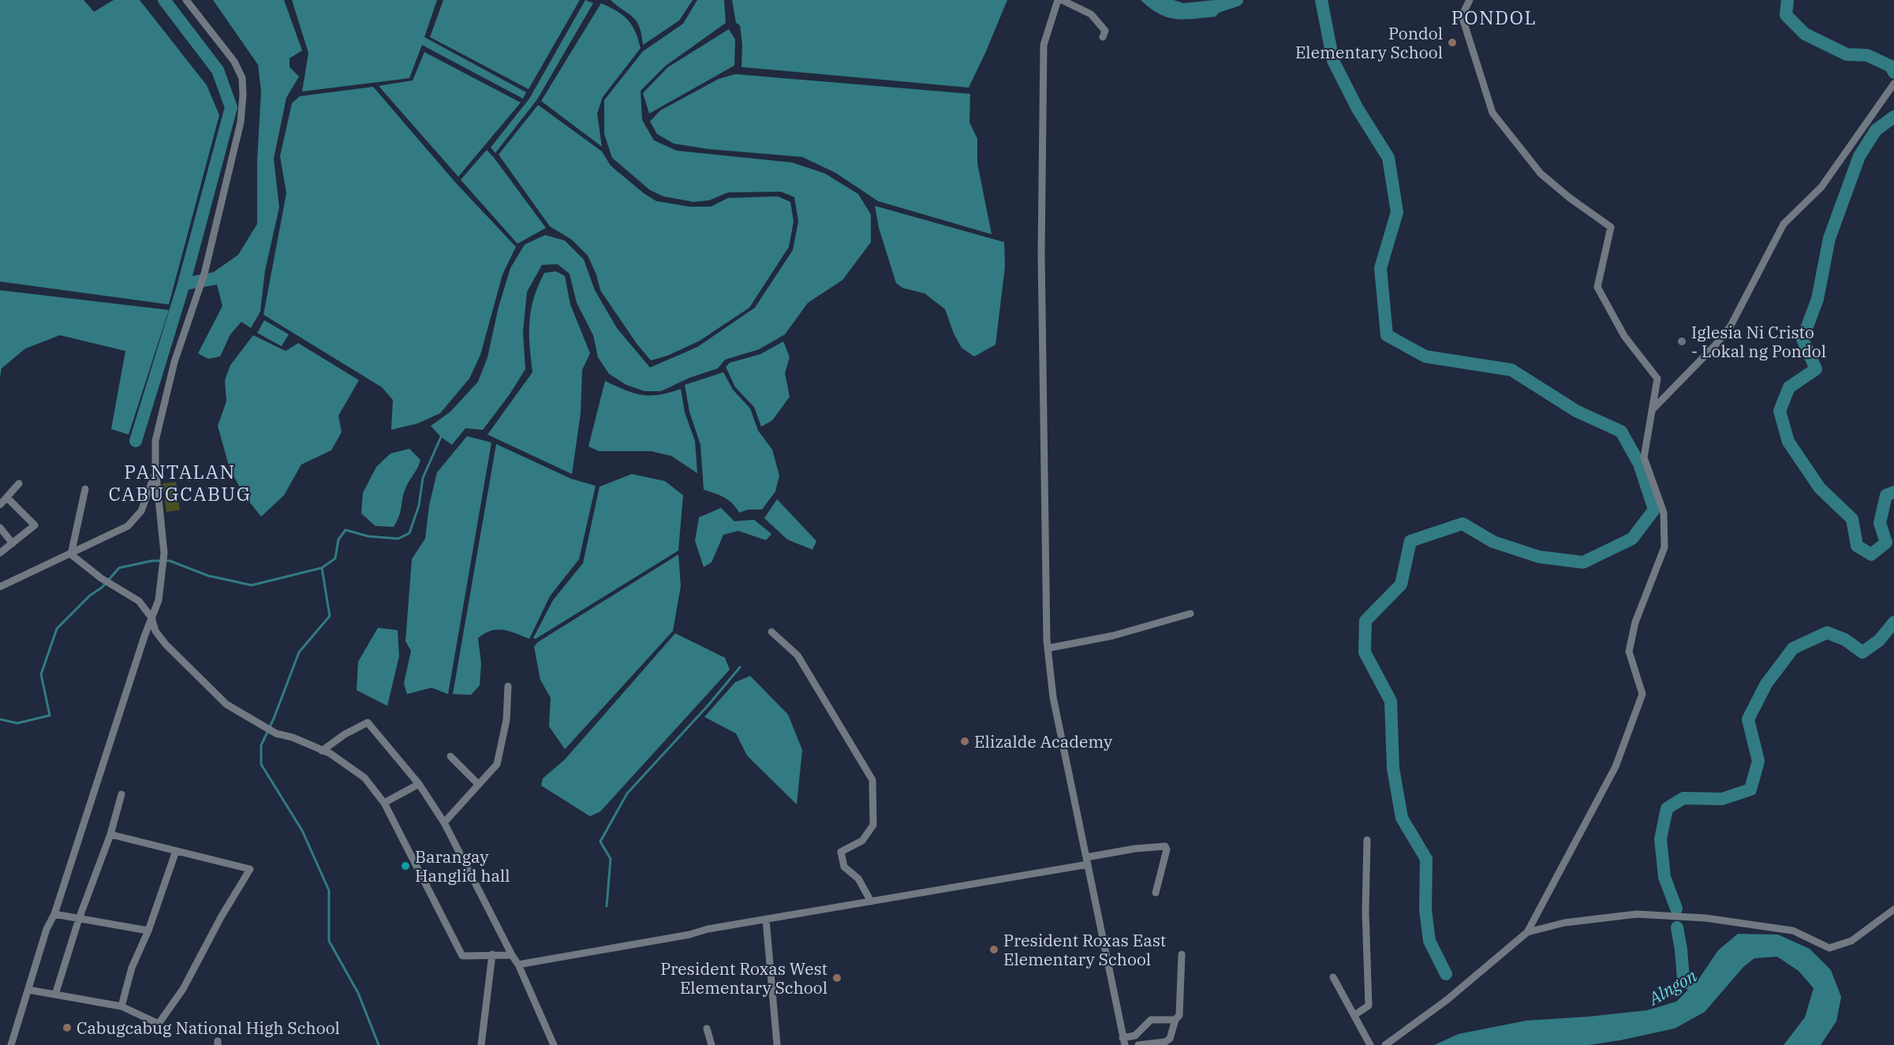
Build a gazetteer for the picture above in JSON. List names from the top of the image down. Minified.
{"districts":["PONDOL","PANTALAN CABUGCABUG"],"water":["Alngon"],"places":["Pondol Elementary School","Iglesia Ni Cristo - Lokal ng Pondol","Elizalde Academy","Barangay Hanglid hall","President Roxas East Elementary School","President Roxas West Elementary School","Cabugcabug National High School"]}
